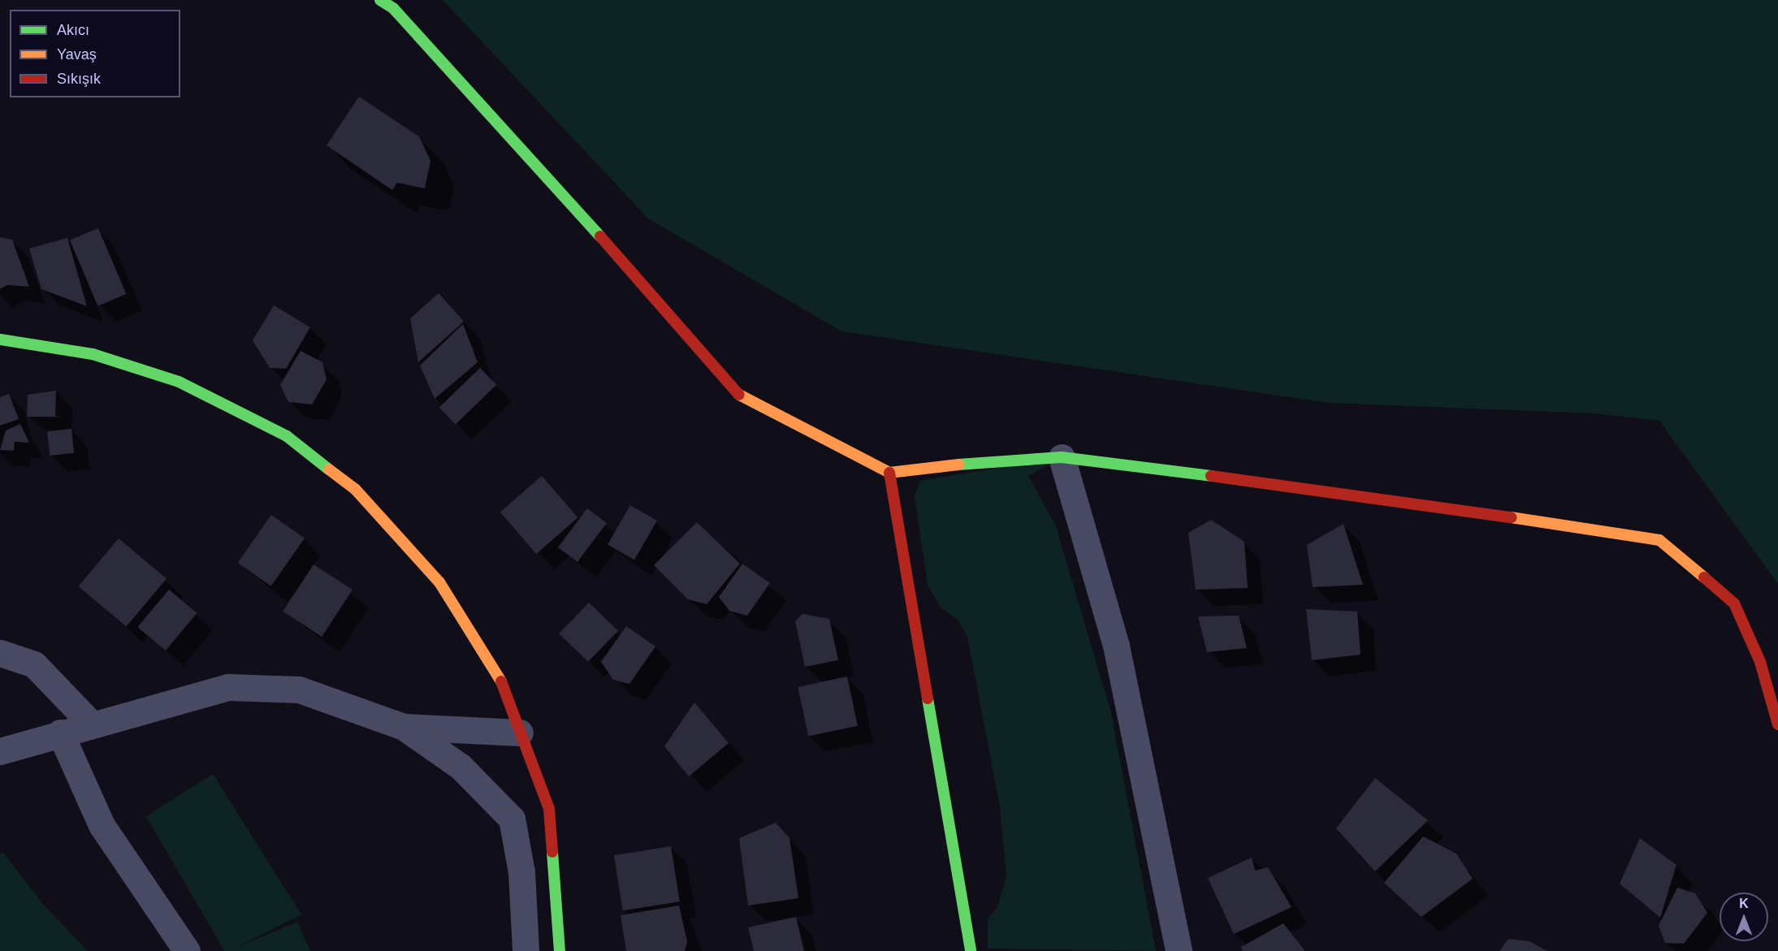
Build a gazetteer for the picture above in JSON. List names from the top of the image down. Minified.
{"legend":["Akıcı","Yavaş","Sıkışık"],"north":"top"}
